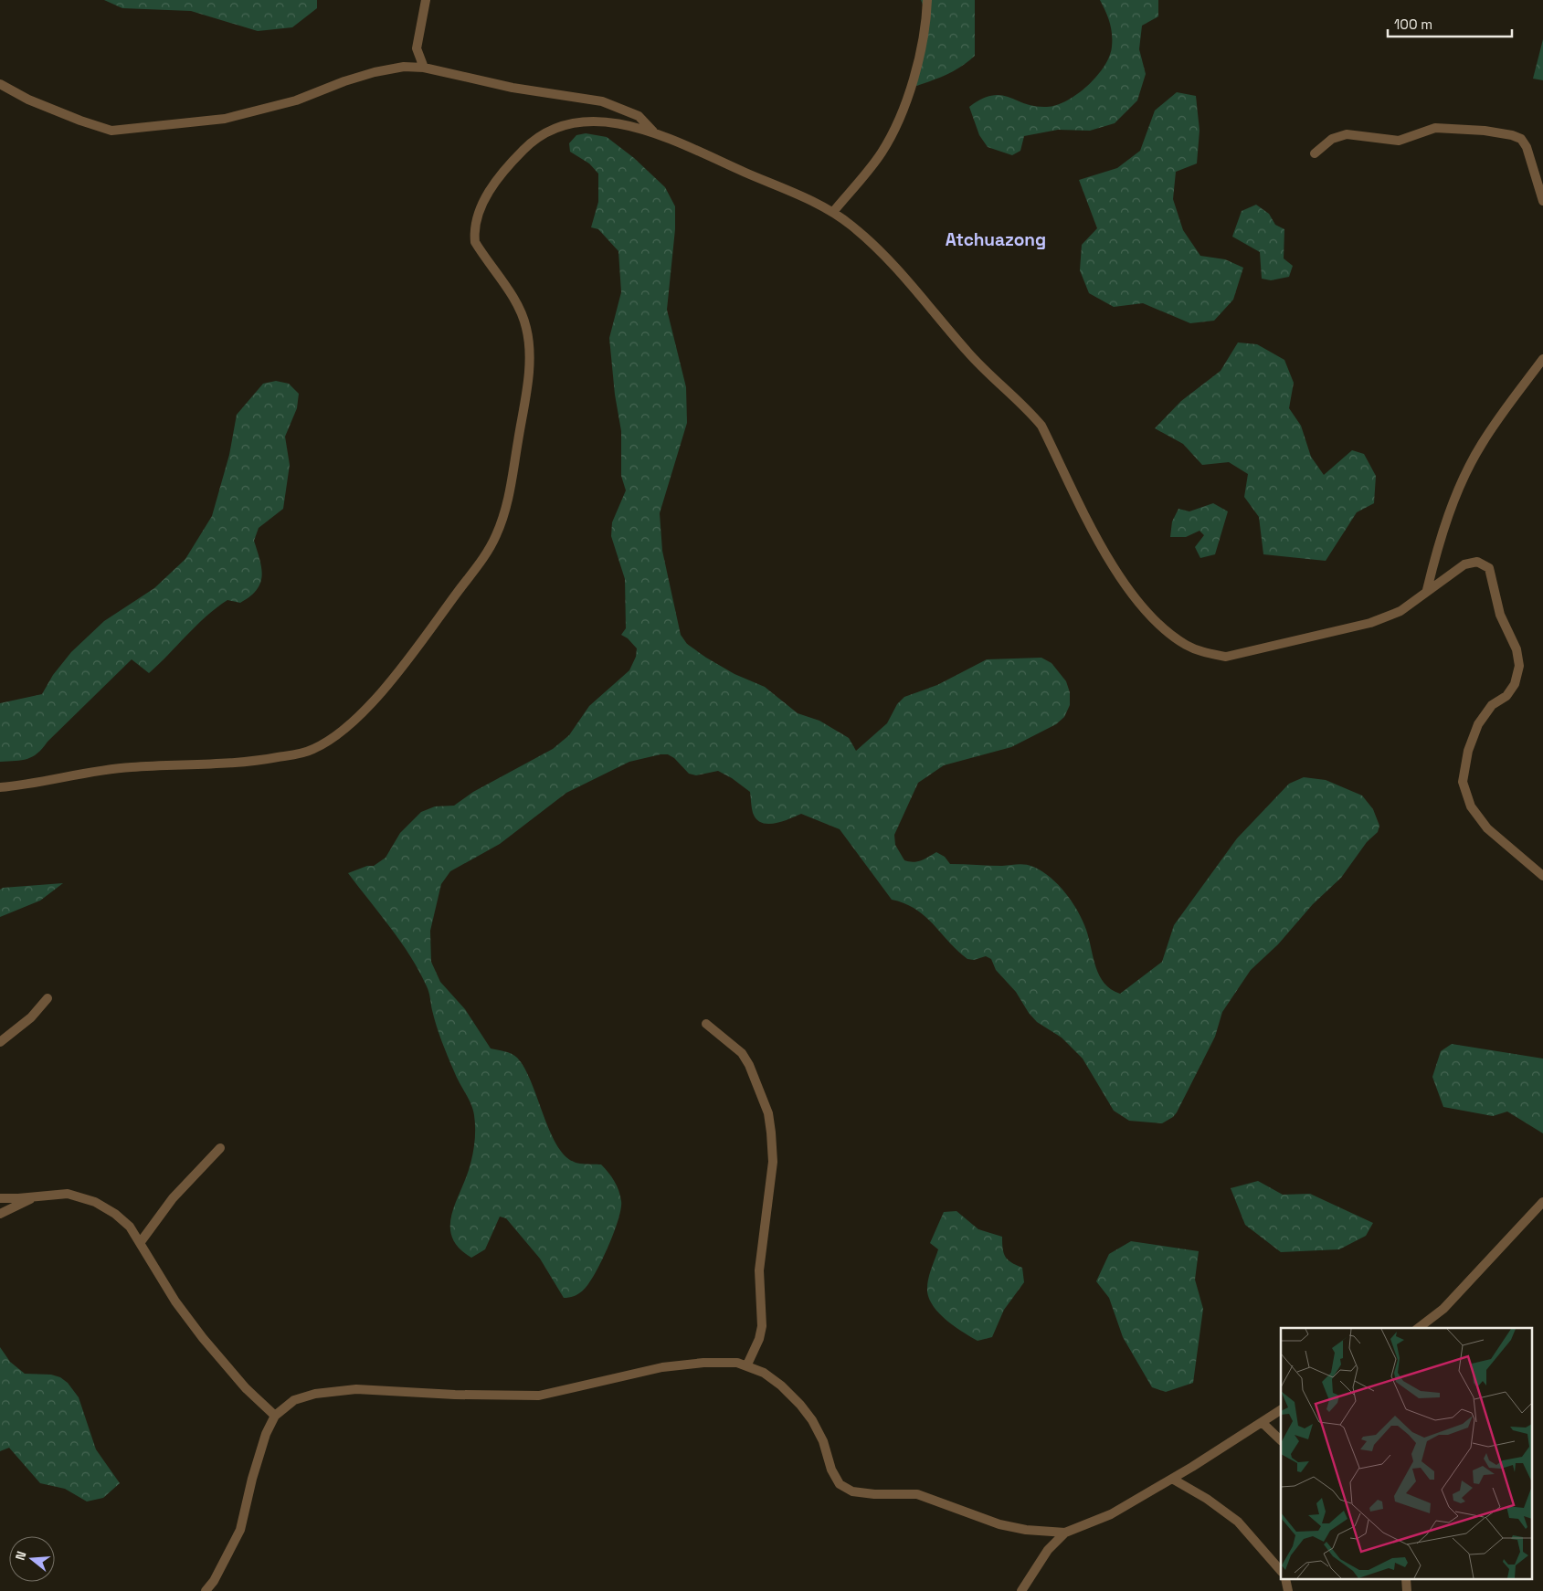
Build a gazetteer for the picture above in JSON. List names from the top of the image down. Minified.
{"districts":["Atchuazong"],"scale_bar":"100 m","north":"left"}
